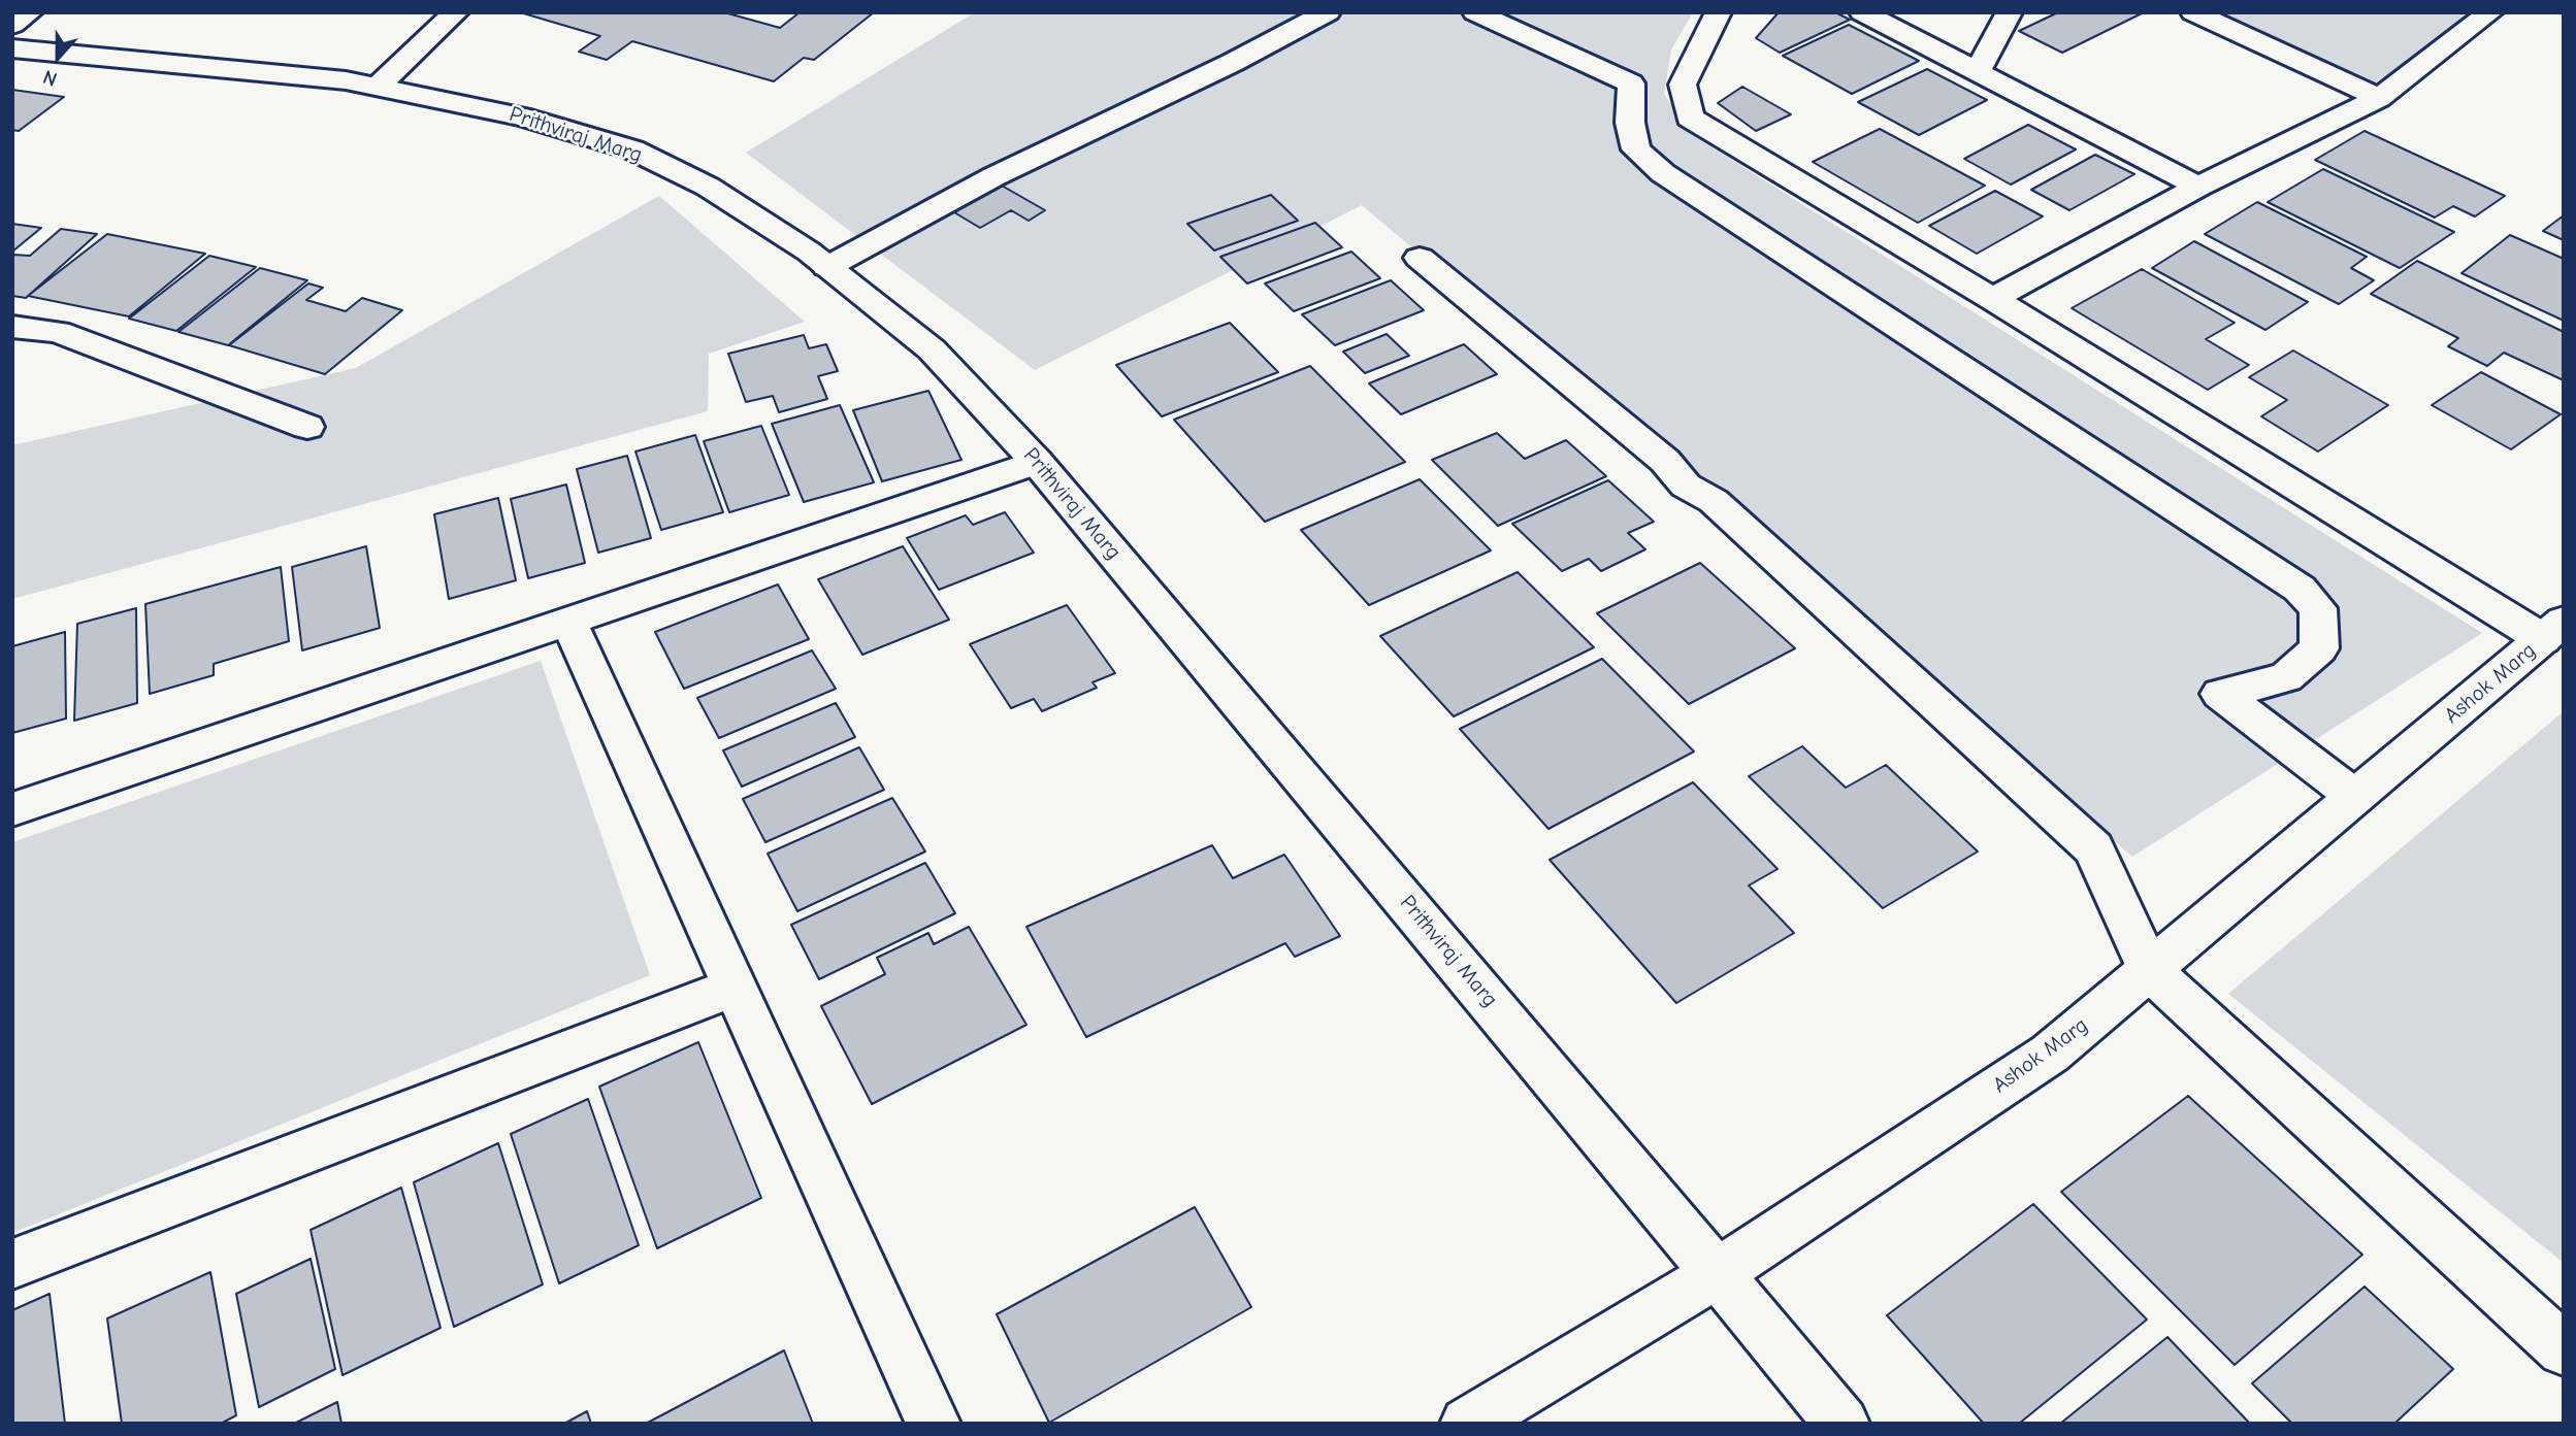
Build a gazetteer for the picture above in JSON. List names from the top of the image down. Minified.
{"streets":{"street":["Prithviraj Marg","Ashok Marg"]},"crossings":[["Prithviraj Marg","Ashok Marg"]],"north":"bottom"}
